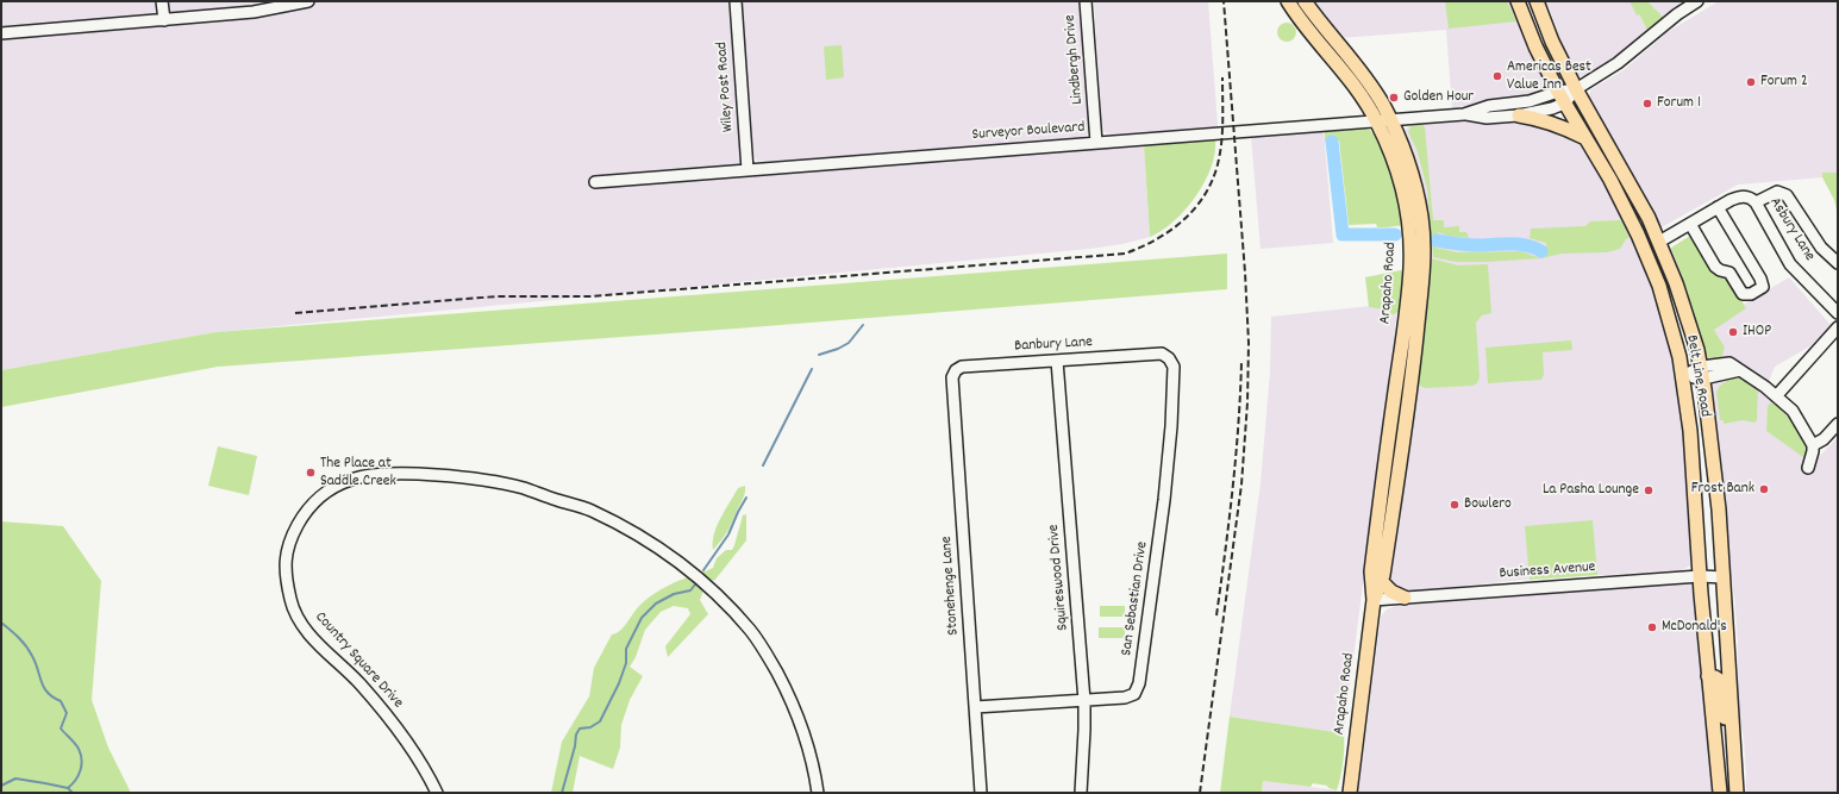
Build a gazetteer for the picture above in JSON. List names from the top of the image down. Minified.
{"streets":{"main road":["Arapaho Road","Belt Line Road"],"street":["Lindbergh Drive","Wiley Post Road","Surveyor Boulevard","Asbury Lane","Banbury Lane","Business Avenue","Squireswood Drive","Stonehenge Lane","San Sebastian Drive","Country Square Drive"]},"crossings":[["Lindbergh Drive","Surveyor Boulevard"],["Wiley Post Road","Surveyor Boulevard"],["Surveyor Boulevard","Arapaho Road"],["Surveyor Boulevard","Belt Line Road"],["Asbury Lane","Belt Line Road"],["Arapaho Road","Business Avenue"],["Banbury Lane","Squireswood Drive"],["Banbury Lane","Stonehenge Lane"],["Banbury Lane","San Sebastian Drive"],["Belt Line Road","Business Avenue"],["Squireswood Drive","San Sebastian Drive"],["Stonehenge Lane","San Sebastian Drive"]],"places":["Americas Best Value Inn","Forum 2","Golden Hour","Forum 1","IHOP","The Place at Saddle Creek","Frost Bank","La Pasha Lounge","Bowlero","McDonald's"]}
